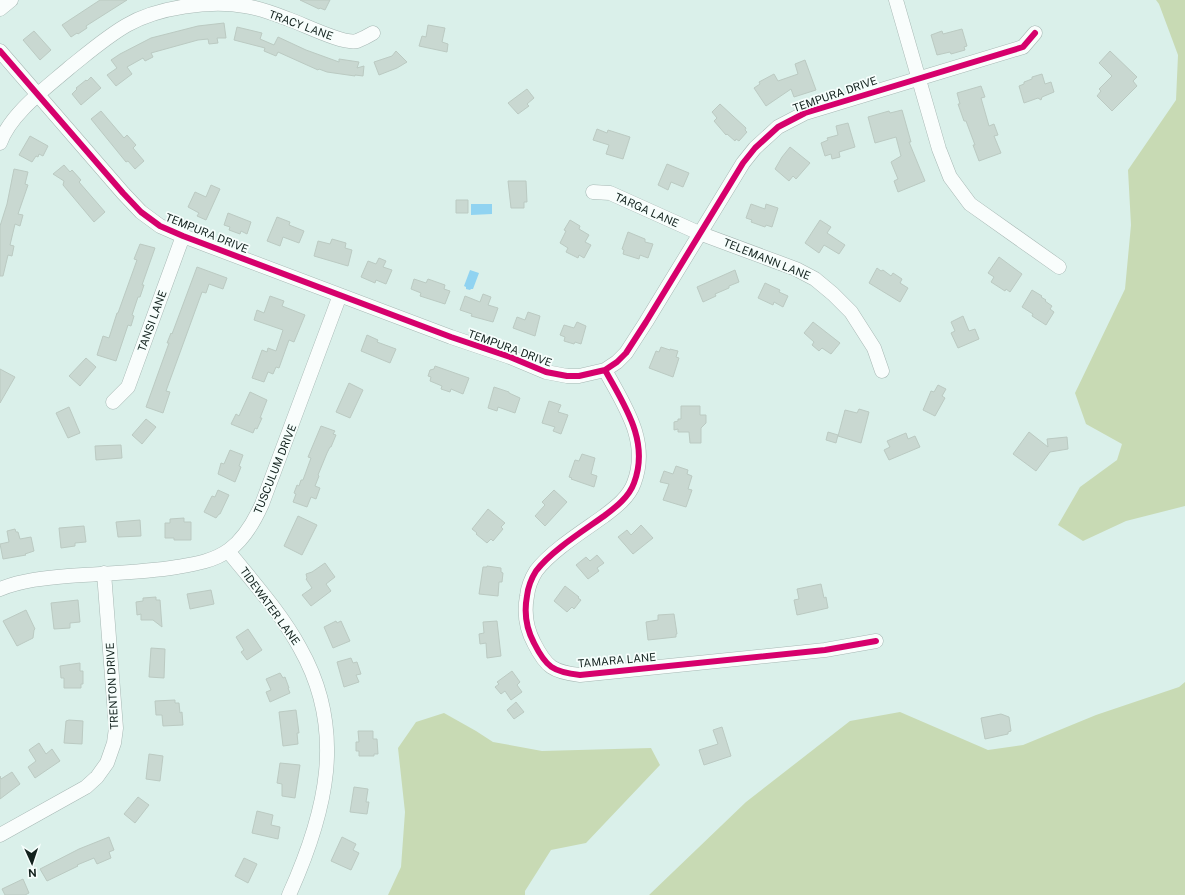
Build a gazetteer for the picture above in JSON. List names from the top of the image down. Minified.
{"streets":{"street":["TRACY LANE","TEMPURA DRIVE","TARGA LANE","TELEMANN LANE","TANSI LANE","TUSCULUM DRIVE","TIDEWATER LANE","TAMARA LANE","TRENTON DRIVE"]},"crossings":[["TRACY LANE","TEMPURA DRIVE"],["TEMPURA DRIVE","TARGA LANE"],["TEMPURA DRIVE","TELEMANN LANE"],["TEMPURA DRIVE","TANSI LANE"],["TEMPURA DRIVE","TUSCULUM DRIVE"],["TEMPURA DRIVE","TAMARA LANE"],["TARGA LANE","TELEMANN LANE"],["TUSCULUM DRIVE","TIDEWATER LANE"],["TUSCULUM DRIVE","TRENTON DRIVE"]],"north":"bottom"}
